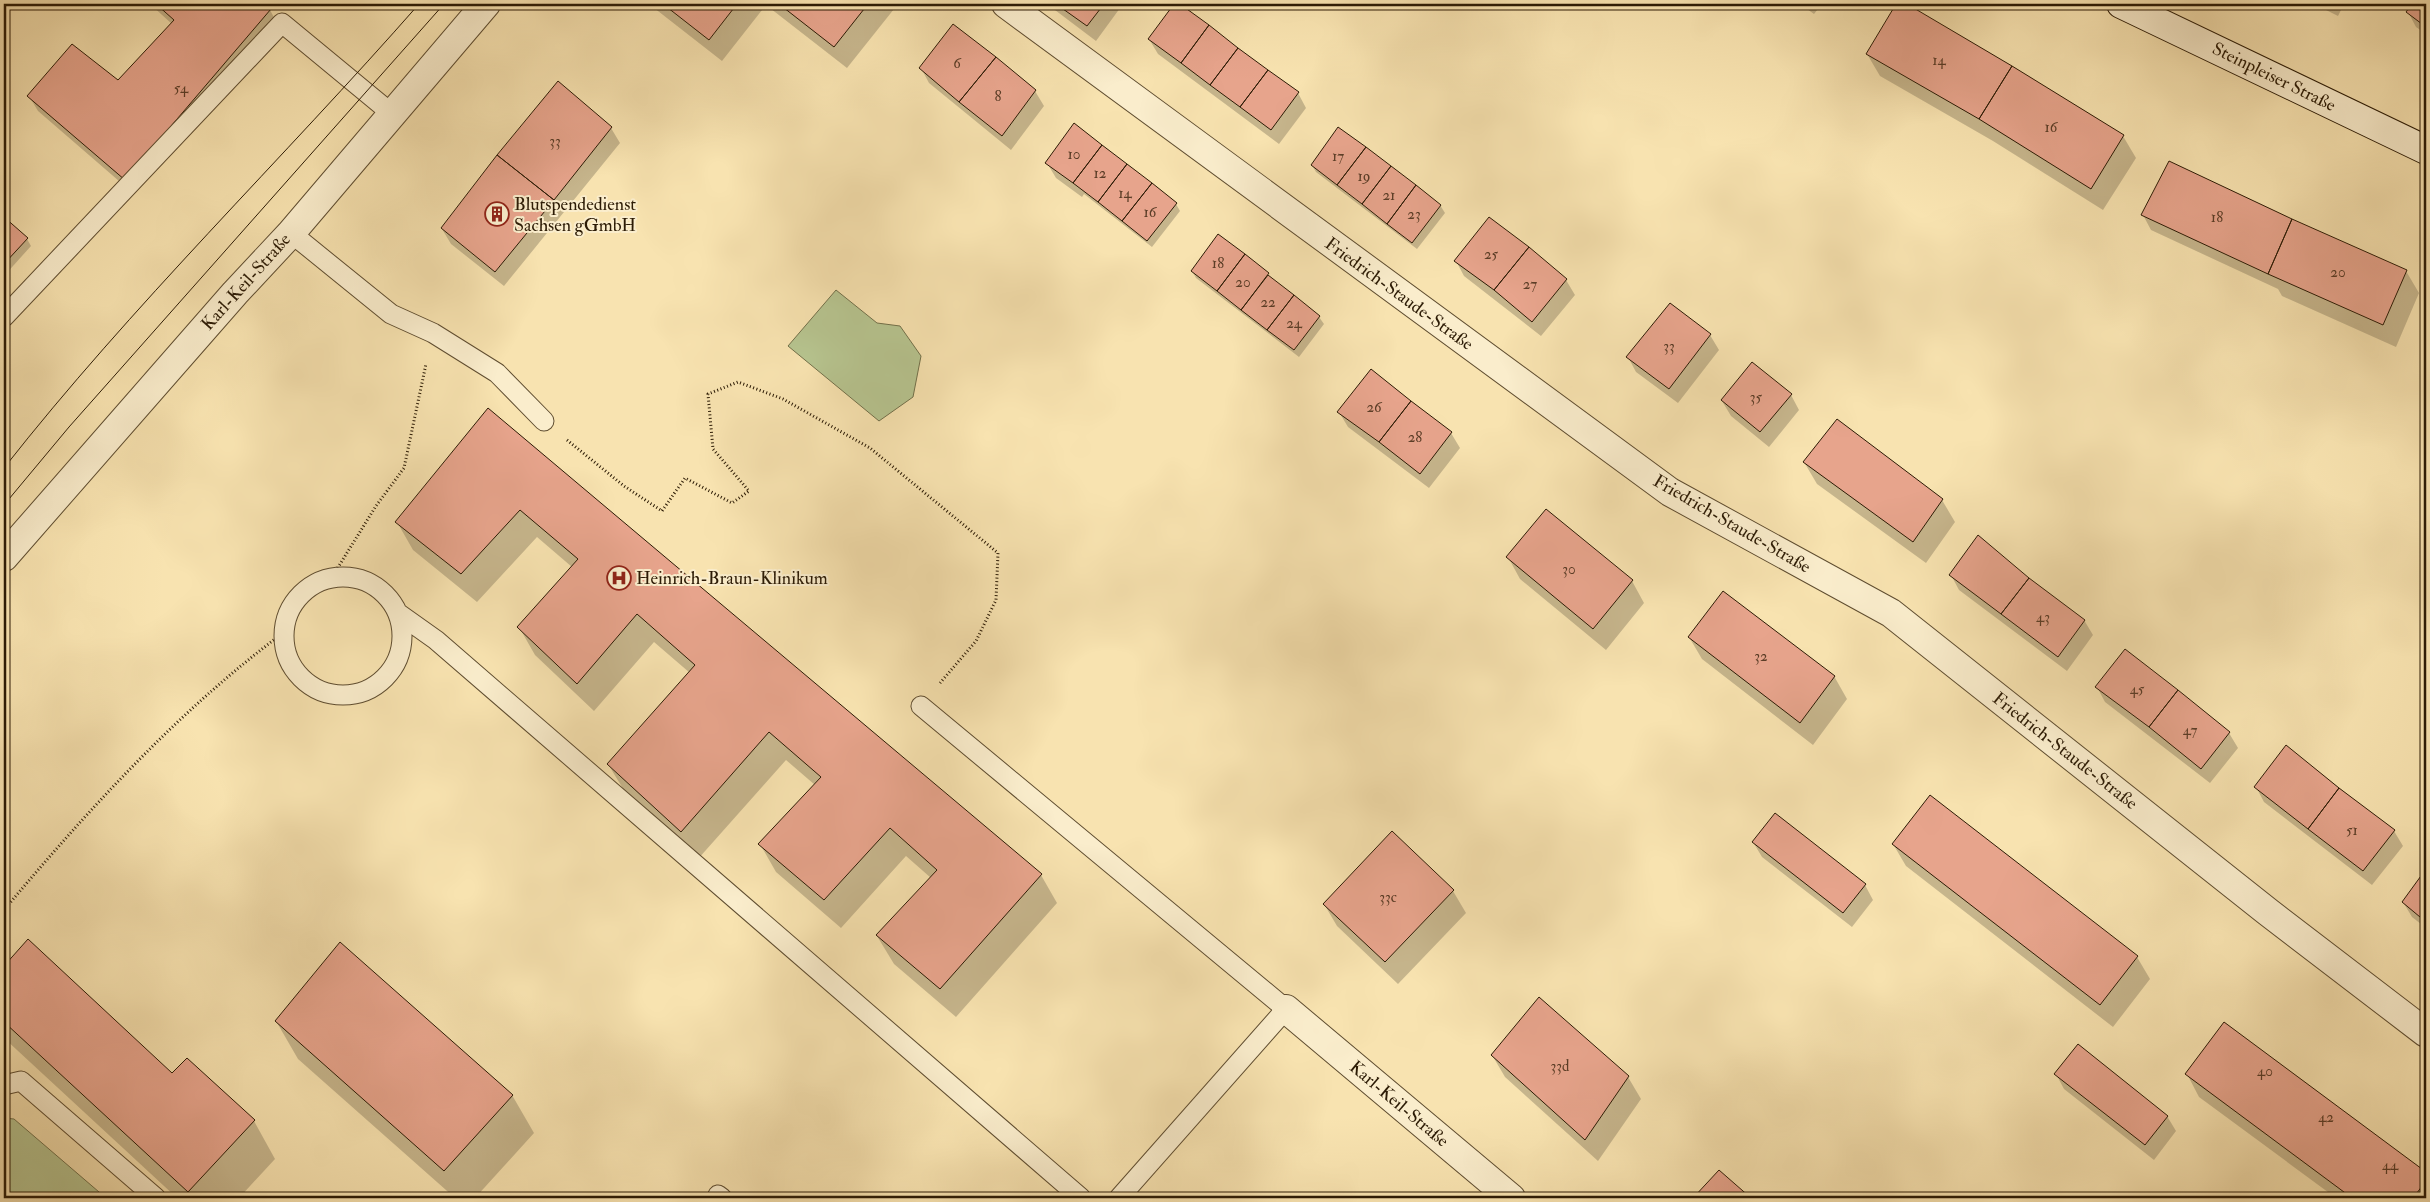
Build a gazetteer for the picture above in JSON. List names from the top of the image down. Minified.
{"streets":{"street":["Steinpleiser Straße","Karl-Keil-Straße","Friedrich-Staude-Straße"]},"places":{"building":["Blutspendedienst Sachsen gGmbH"],"hospital":["Heinrich-Braun-Klinikum"]},"house_numbers":["14","6","54","8","16","33","10","17","12","19","14","21","16","23","18","25","18","20","20","27","22","24","33","35","26","28","30","43","32","45","47","51","33c","33d","40","42","44"]}
